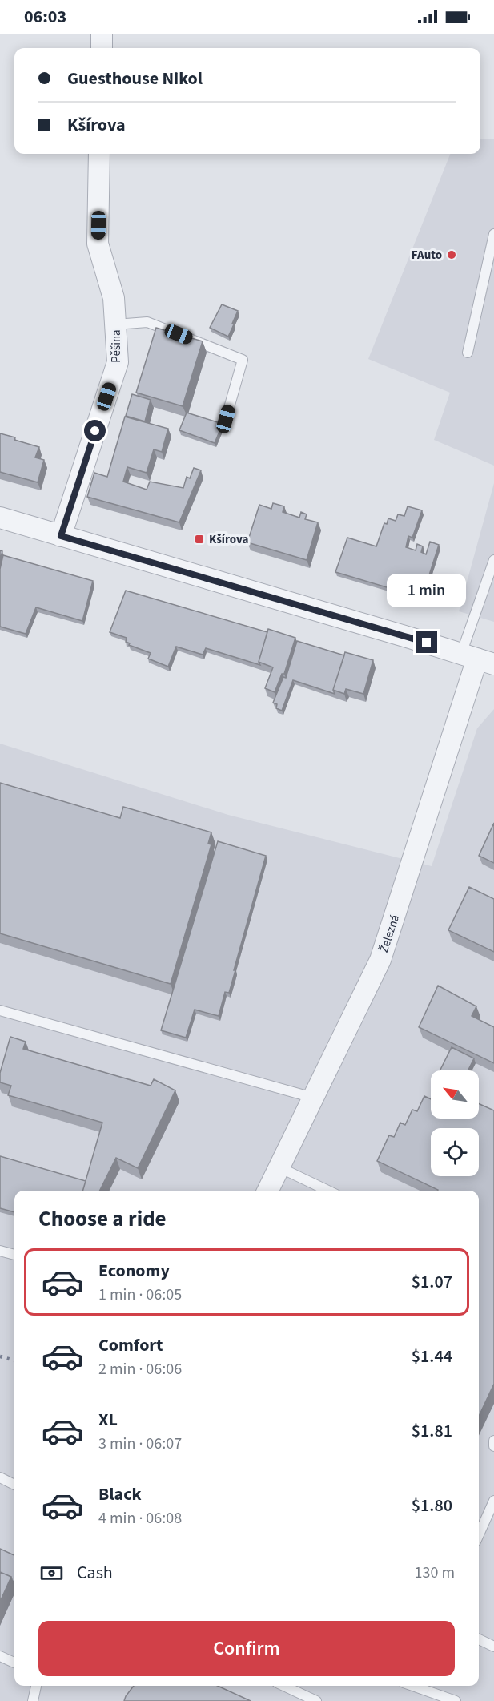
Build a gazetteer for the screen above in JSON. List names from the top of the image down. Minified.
{"streets":{"street":["Pěšina","Železná"]},"places":{"other":["FAuto"],"transit":["Kšírova"]},"north":"top left","page":{"status":"06:03","banner":["Guesthouse Nikol","Kšírova"],"bubble":"1 min","heading":"Choose a ride","list":[{"name":"Economy","note":"1 min · 06:05","value":"$1.07"},{"name":"Comfort","note":"2 min · 06:06","value":"$1.44"},{"name":"XL","note":"3 min · 06:07","value":"$1.81"},{"name":"Black","note":"4 min · 06:08","value":"$1.80"}],"pay":["Cash","130 m"],"buttons":"Confirm"}}
